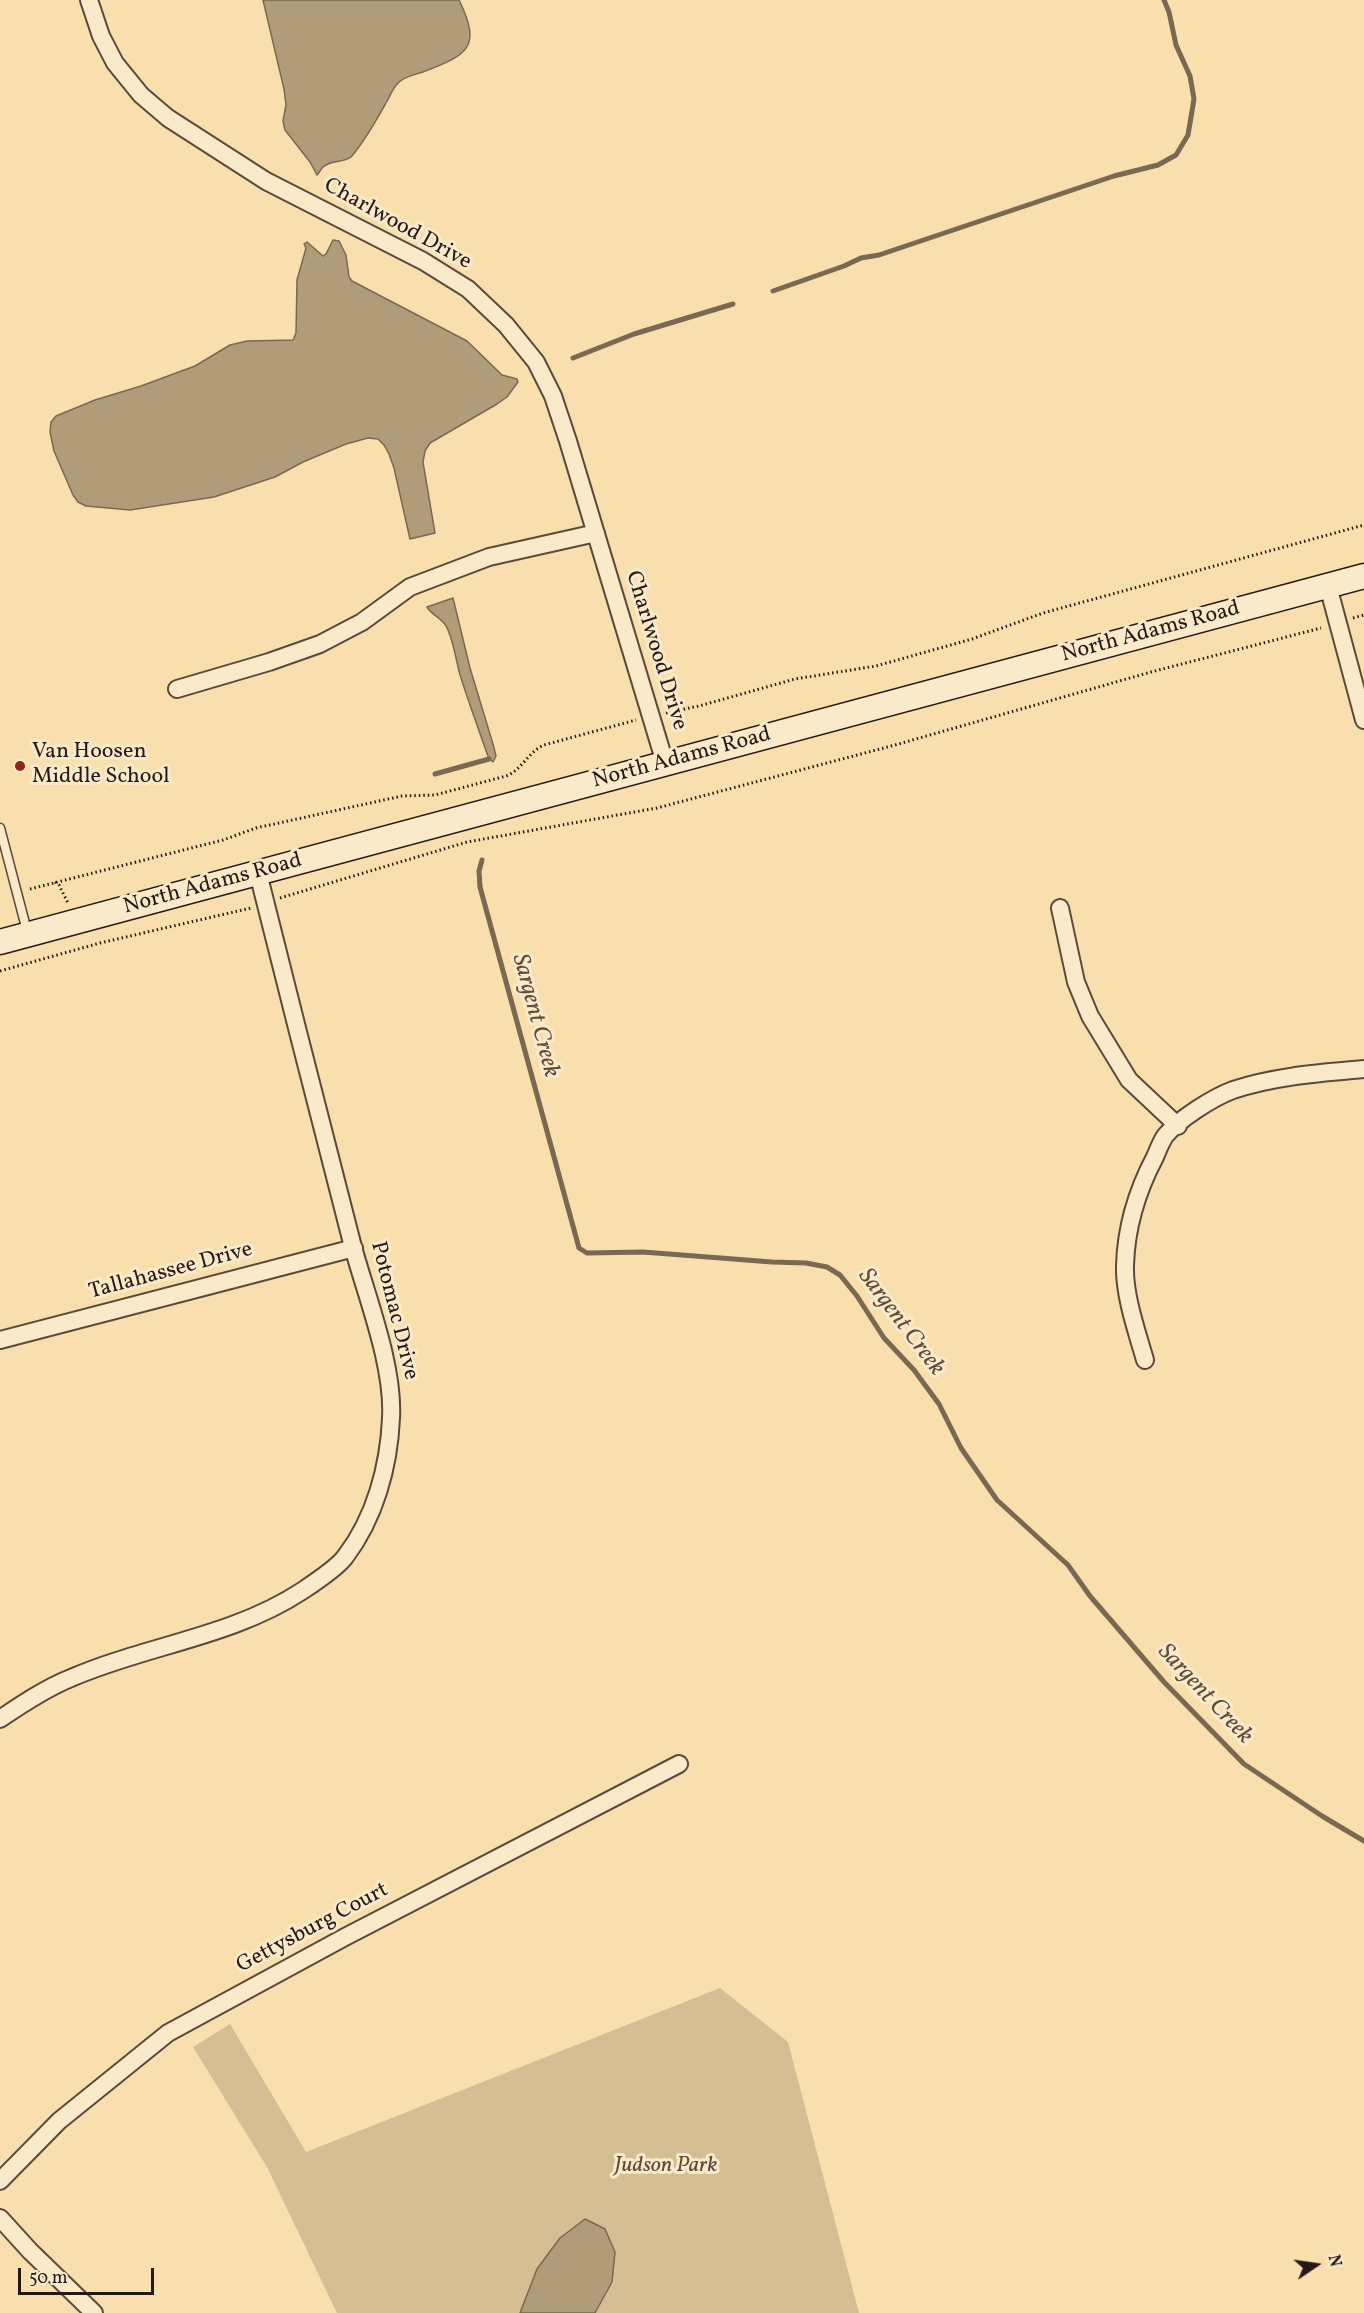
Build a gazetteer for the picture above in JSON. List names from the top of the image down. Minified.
{"streets":{"main road":["North Adams Road"],"street":["Charlwood Drive","Tallahassee Drive","Potomac Drive","Gettysburg Court"]},"crossings":[["Charlwood Drive","North Adams Road"],["North Adams Road","Potomac Drive"],["Tallahassee Drive","Potomac Drive"]],"water":["Sargent Creek"],"parks":["Judson Park"],"places":["Van Hoosen Middle School"],"scale_bar":"50 m","north":"right"}
